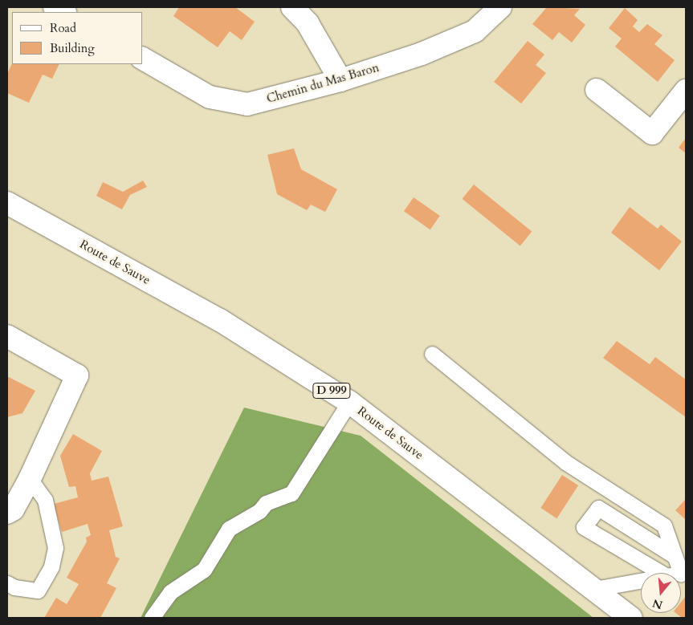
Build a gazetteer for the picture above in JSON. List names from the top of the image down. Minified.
{"streets":{"street":["Chemin du Mas Baron","Route de Sauve","D 999"]},"legend":["Road","Building"],"north":"bottom"}
